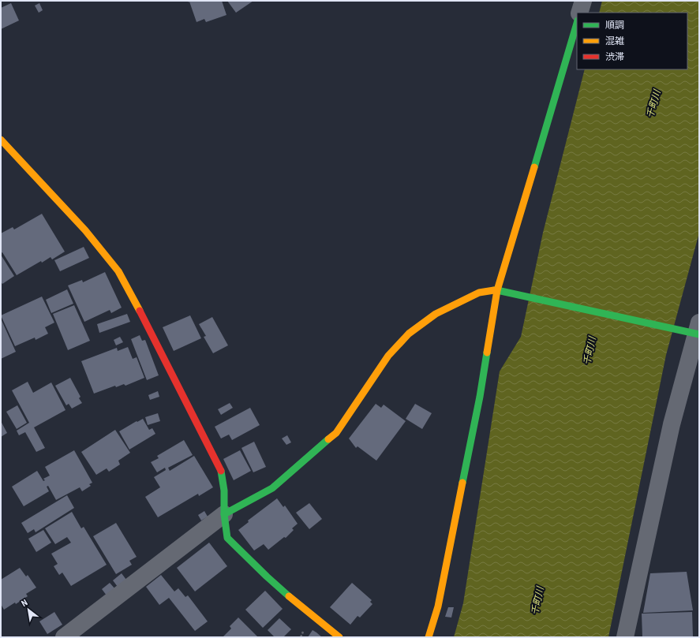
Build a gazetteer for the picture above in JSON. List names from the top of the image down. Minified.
{"water":["千町川"],"legend":["順調","混雑","渋滞"],"north":"top left"}
